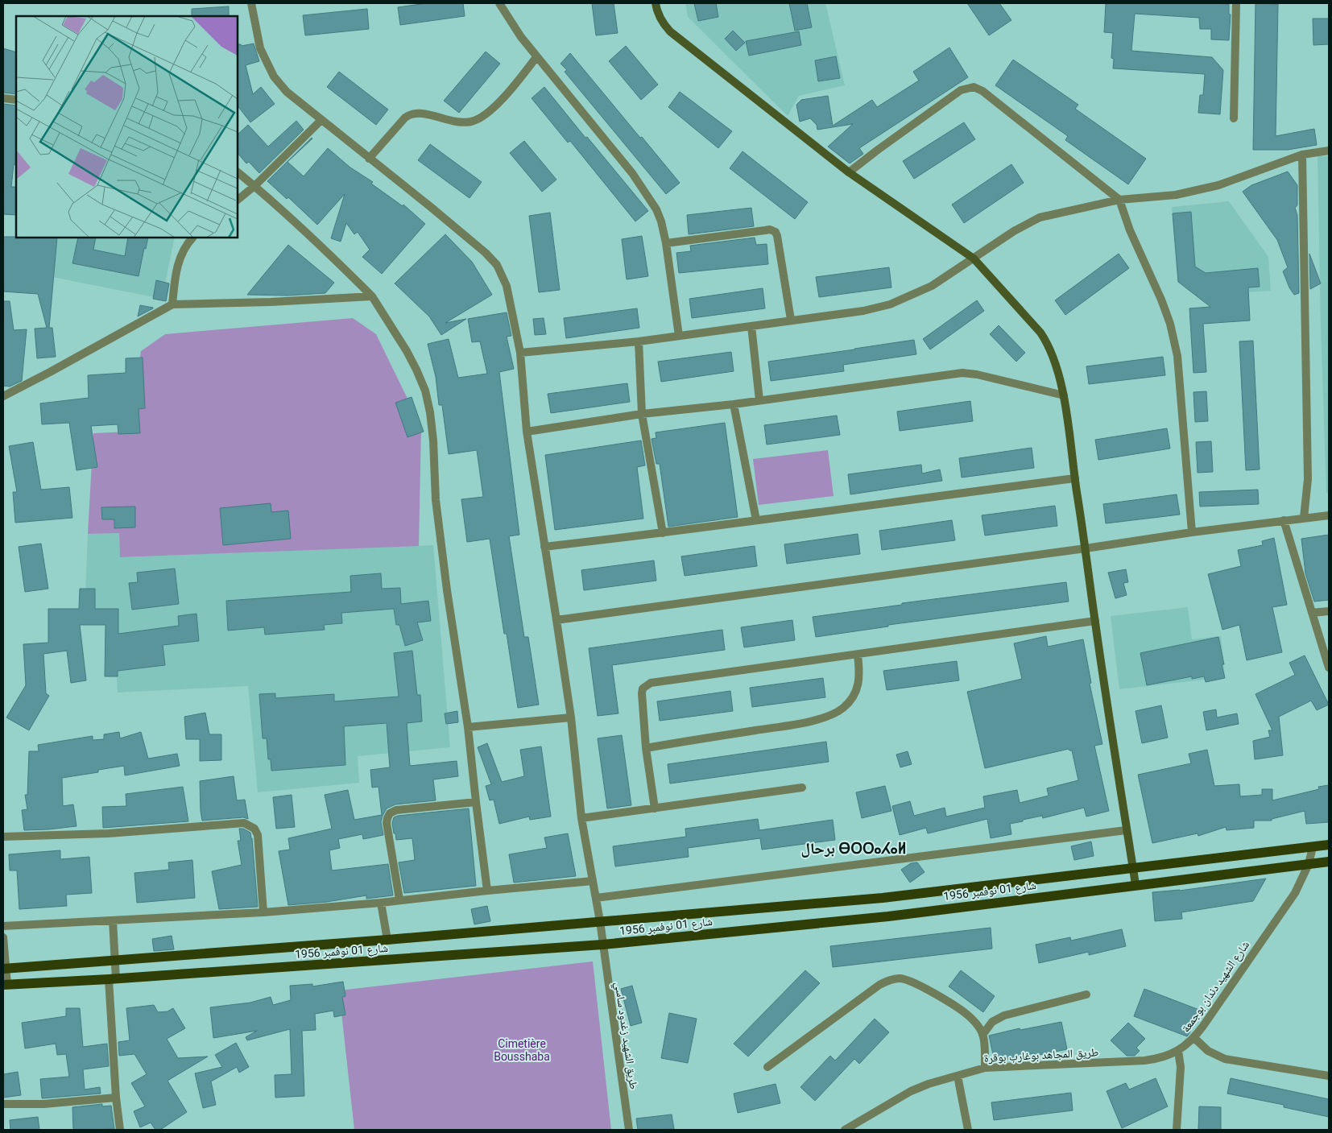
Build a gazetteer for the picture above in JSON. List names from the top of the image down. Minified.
{"streets":{"main road":["شارع 01 نوفمبر 1956"],"street":["شارع الشهيد دندان بوجمعة","طريق الشهيد زغدود ساسي","طريق المجاهد بوغارب بوقرة"]},"crossings":[["شارع 01 نوفمبر 1956","شارع الشهيد دندان بوجمعة"],["شارع 01 نوفمبر 1956","طريق الشهيد زغدود ساسي"],["شارع الشهيد دندان بوجمعة","طريق المجاهد بوغارب بوقرة"]],"districts":["برحال ⴱⵔⵔⴰⵃⴰⵍ"],"parks":["Cimetière Bousshaba"]}
